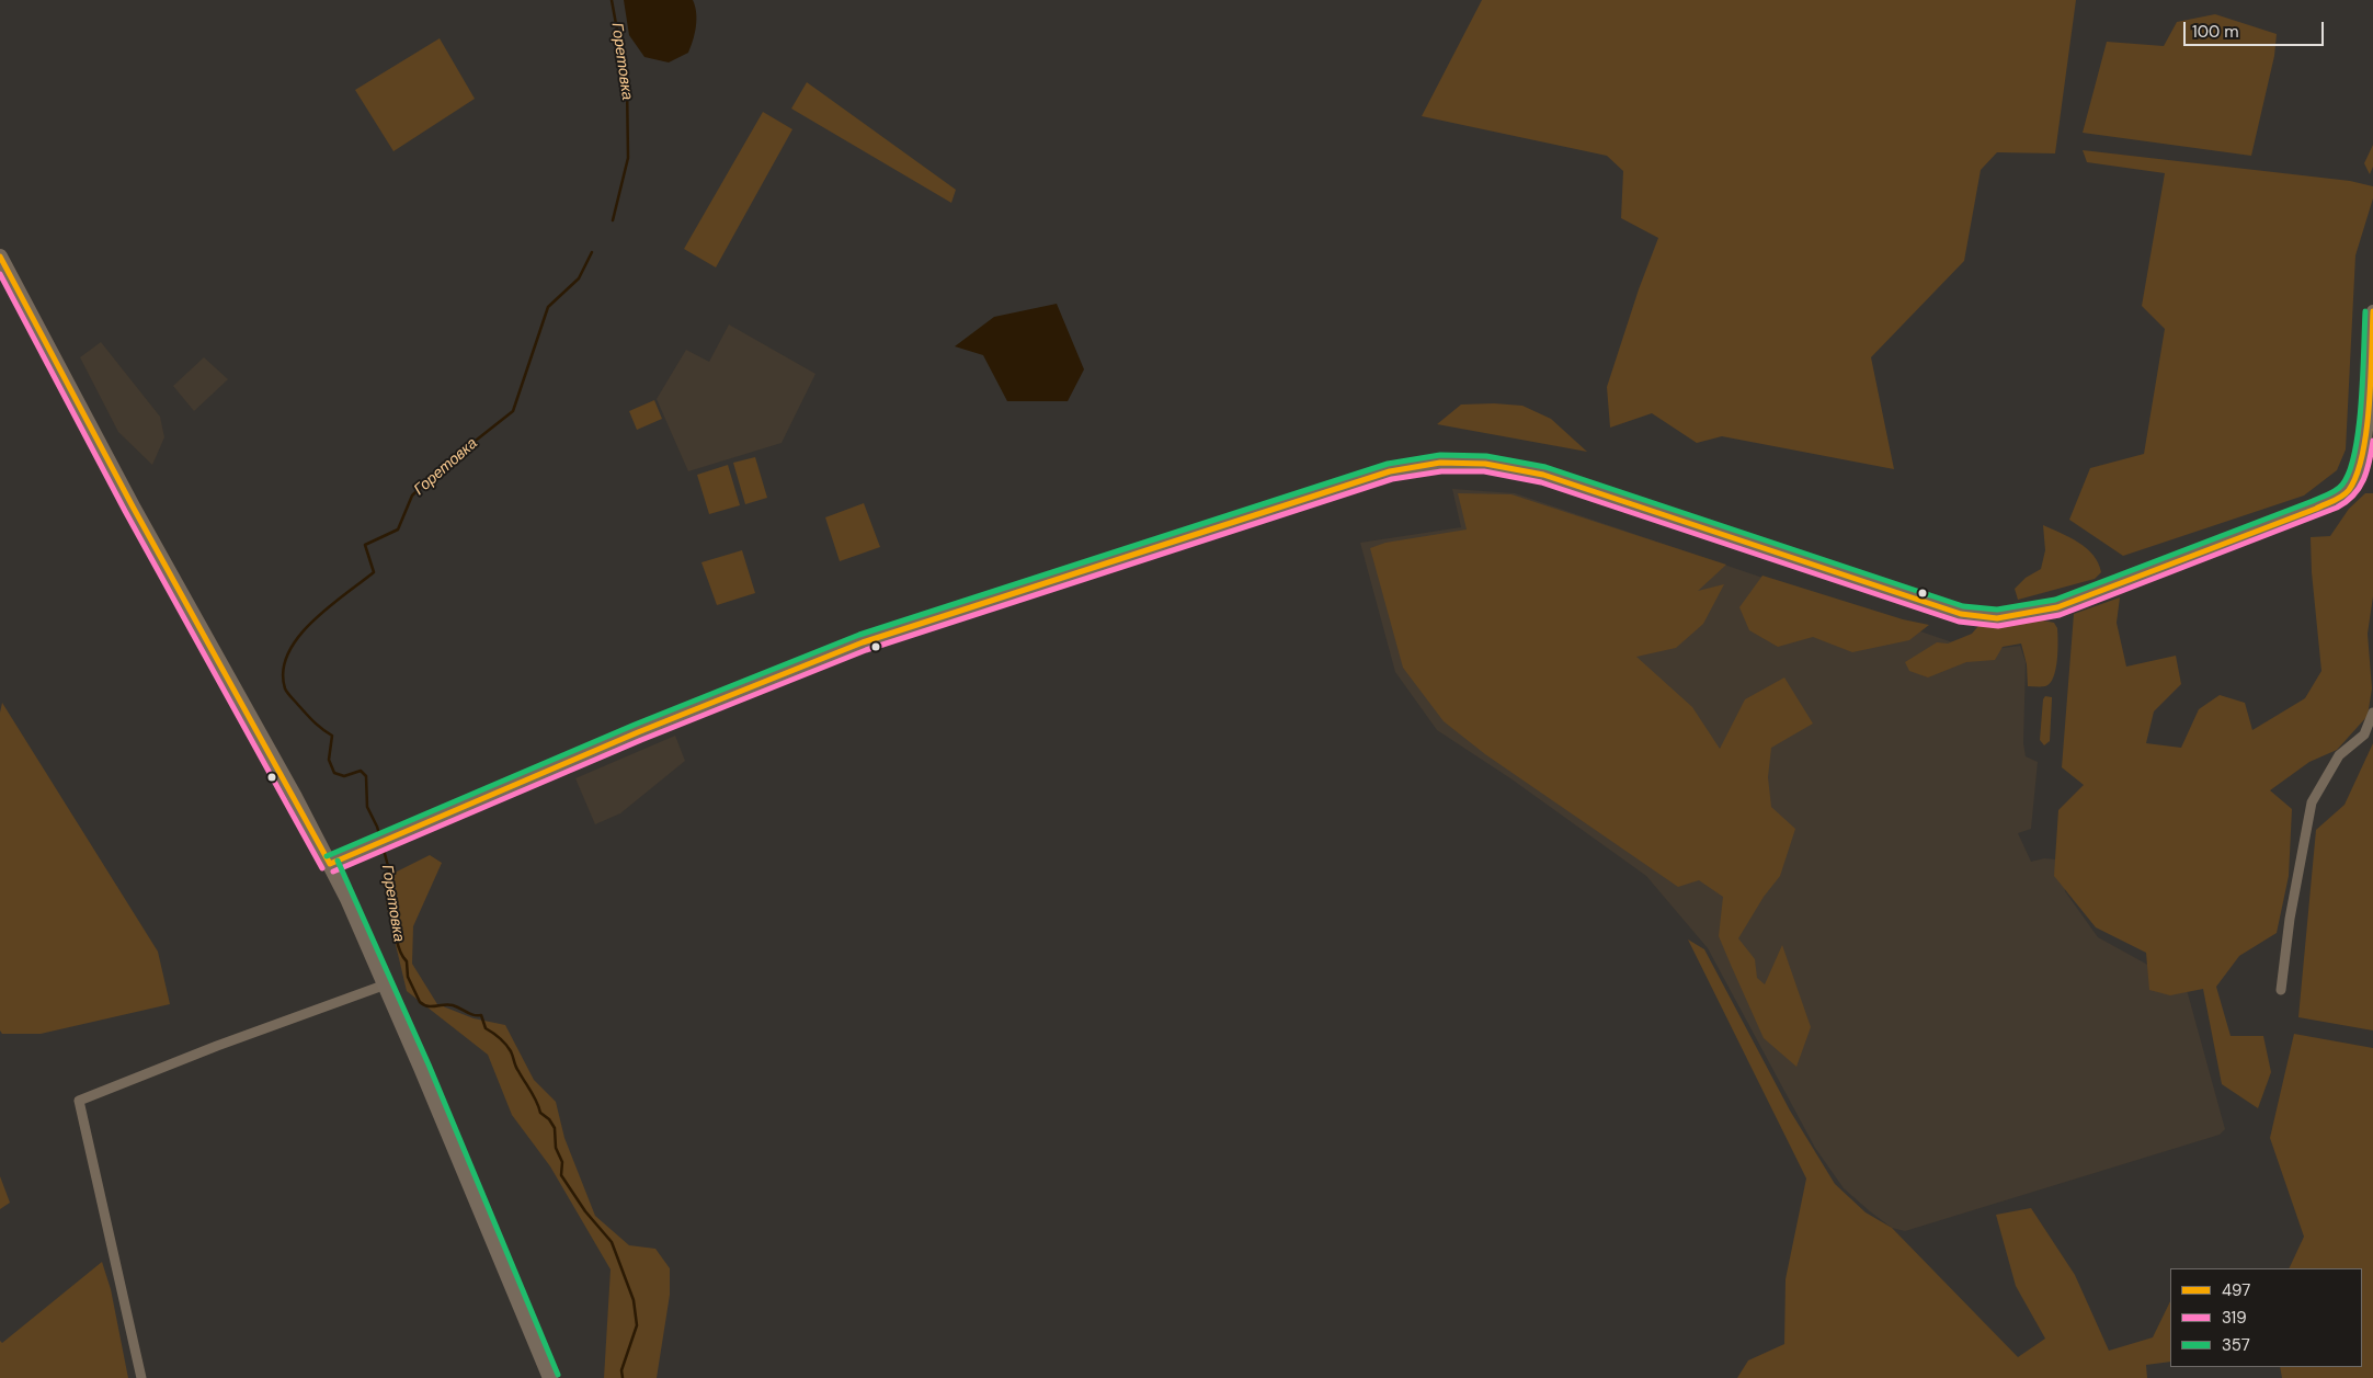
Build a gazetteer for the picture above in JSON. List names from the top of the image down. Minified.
{"water":["Горетовка"],"lines":["transit line 497","transit line 319","transit line 357"],"legend":["497","319","357"],"scale_bar":"100 m"}
